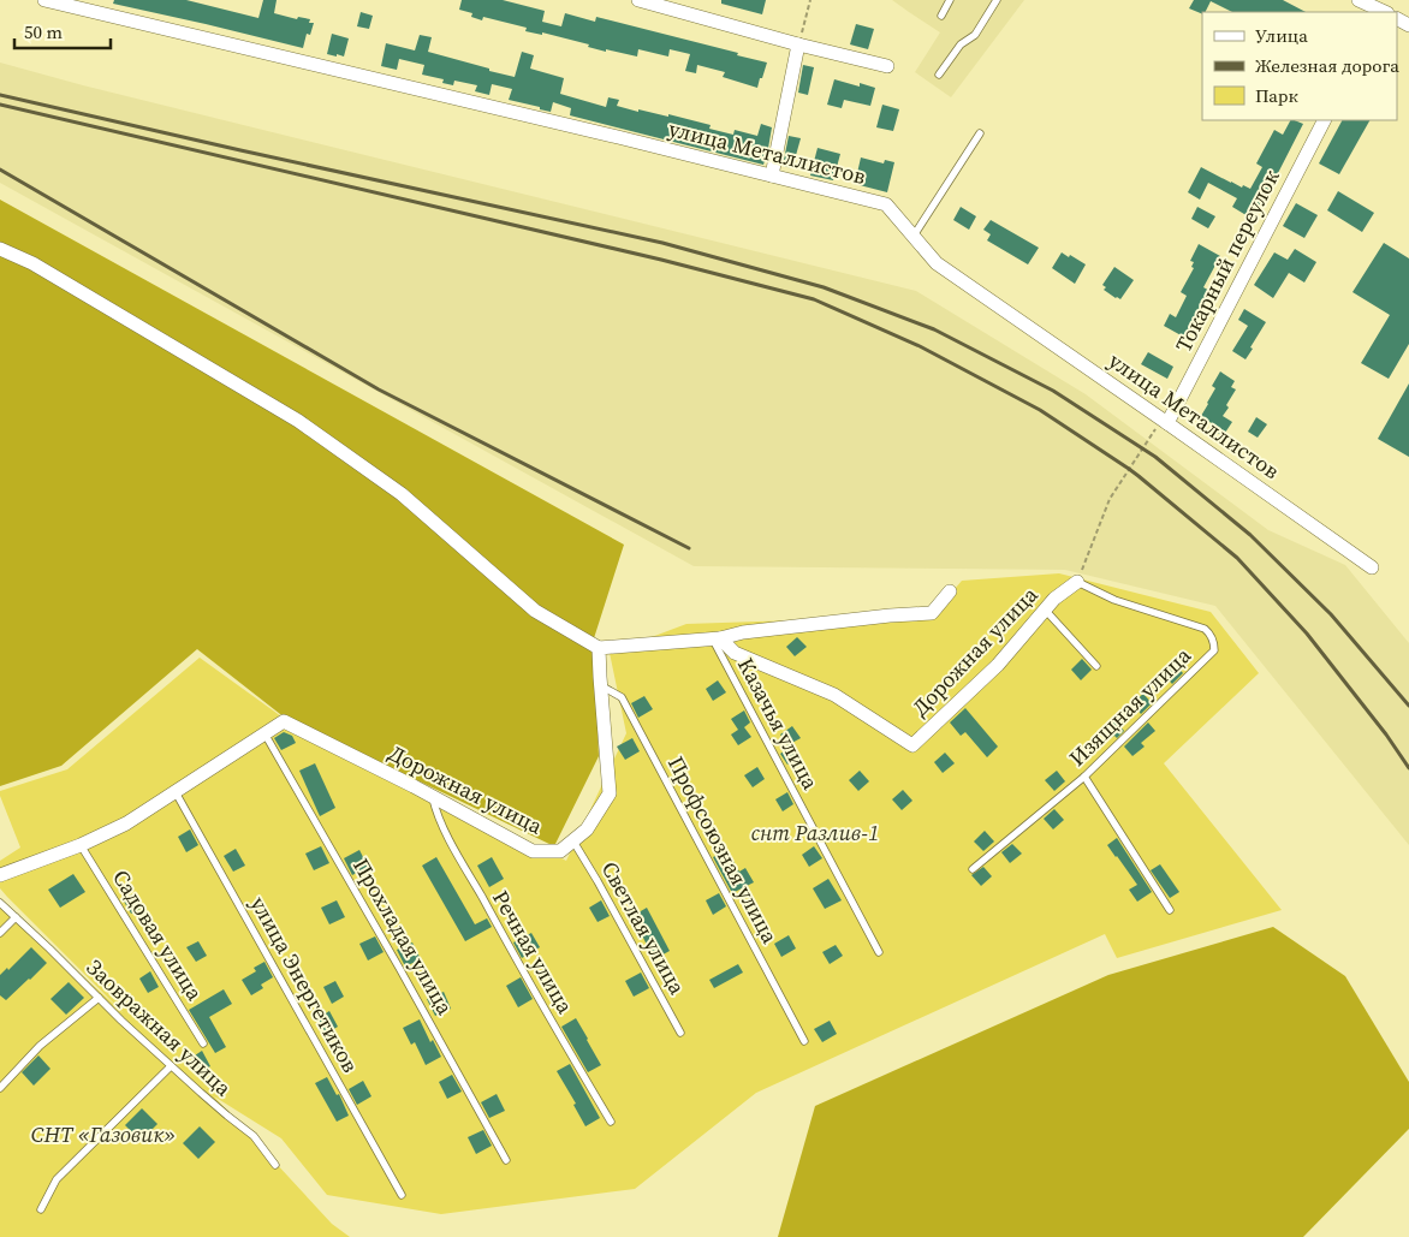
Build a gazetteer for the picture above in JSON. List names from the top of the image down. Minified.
{"streets":{"street":["улица Металлистов","Токарный переулок","Дорожная улица"],"lane":["Изящная улица","Казачья улица","Профсоюзная улица","Светлая улица","Садовая улица","Прохладая улица","Речная улица","улица Энергетиков","Заовражная улица"]},"crossings":[["улица Металлистов","Токарный переулок"],["Дорожная улица","Изящная улица"],["Дорожная улица","Казачья улица"],["Дорожная улица","Профсоюзная улица"],["Дорожная улица","Светлая улица"],["Дорожная улица","Садовая улица"],["Дорожная улица","Прохладая улица"],["Дорожная улица","Речная улица"],["Дорожная улица","улица Энергетиков"]],"parks":["снт Разлив-1","СНТ «Газовик»"],"legend":["Улица","Железная дорога","Парк"],"scale_bar":"50 m"}
